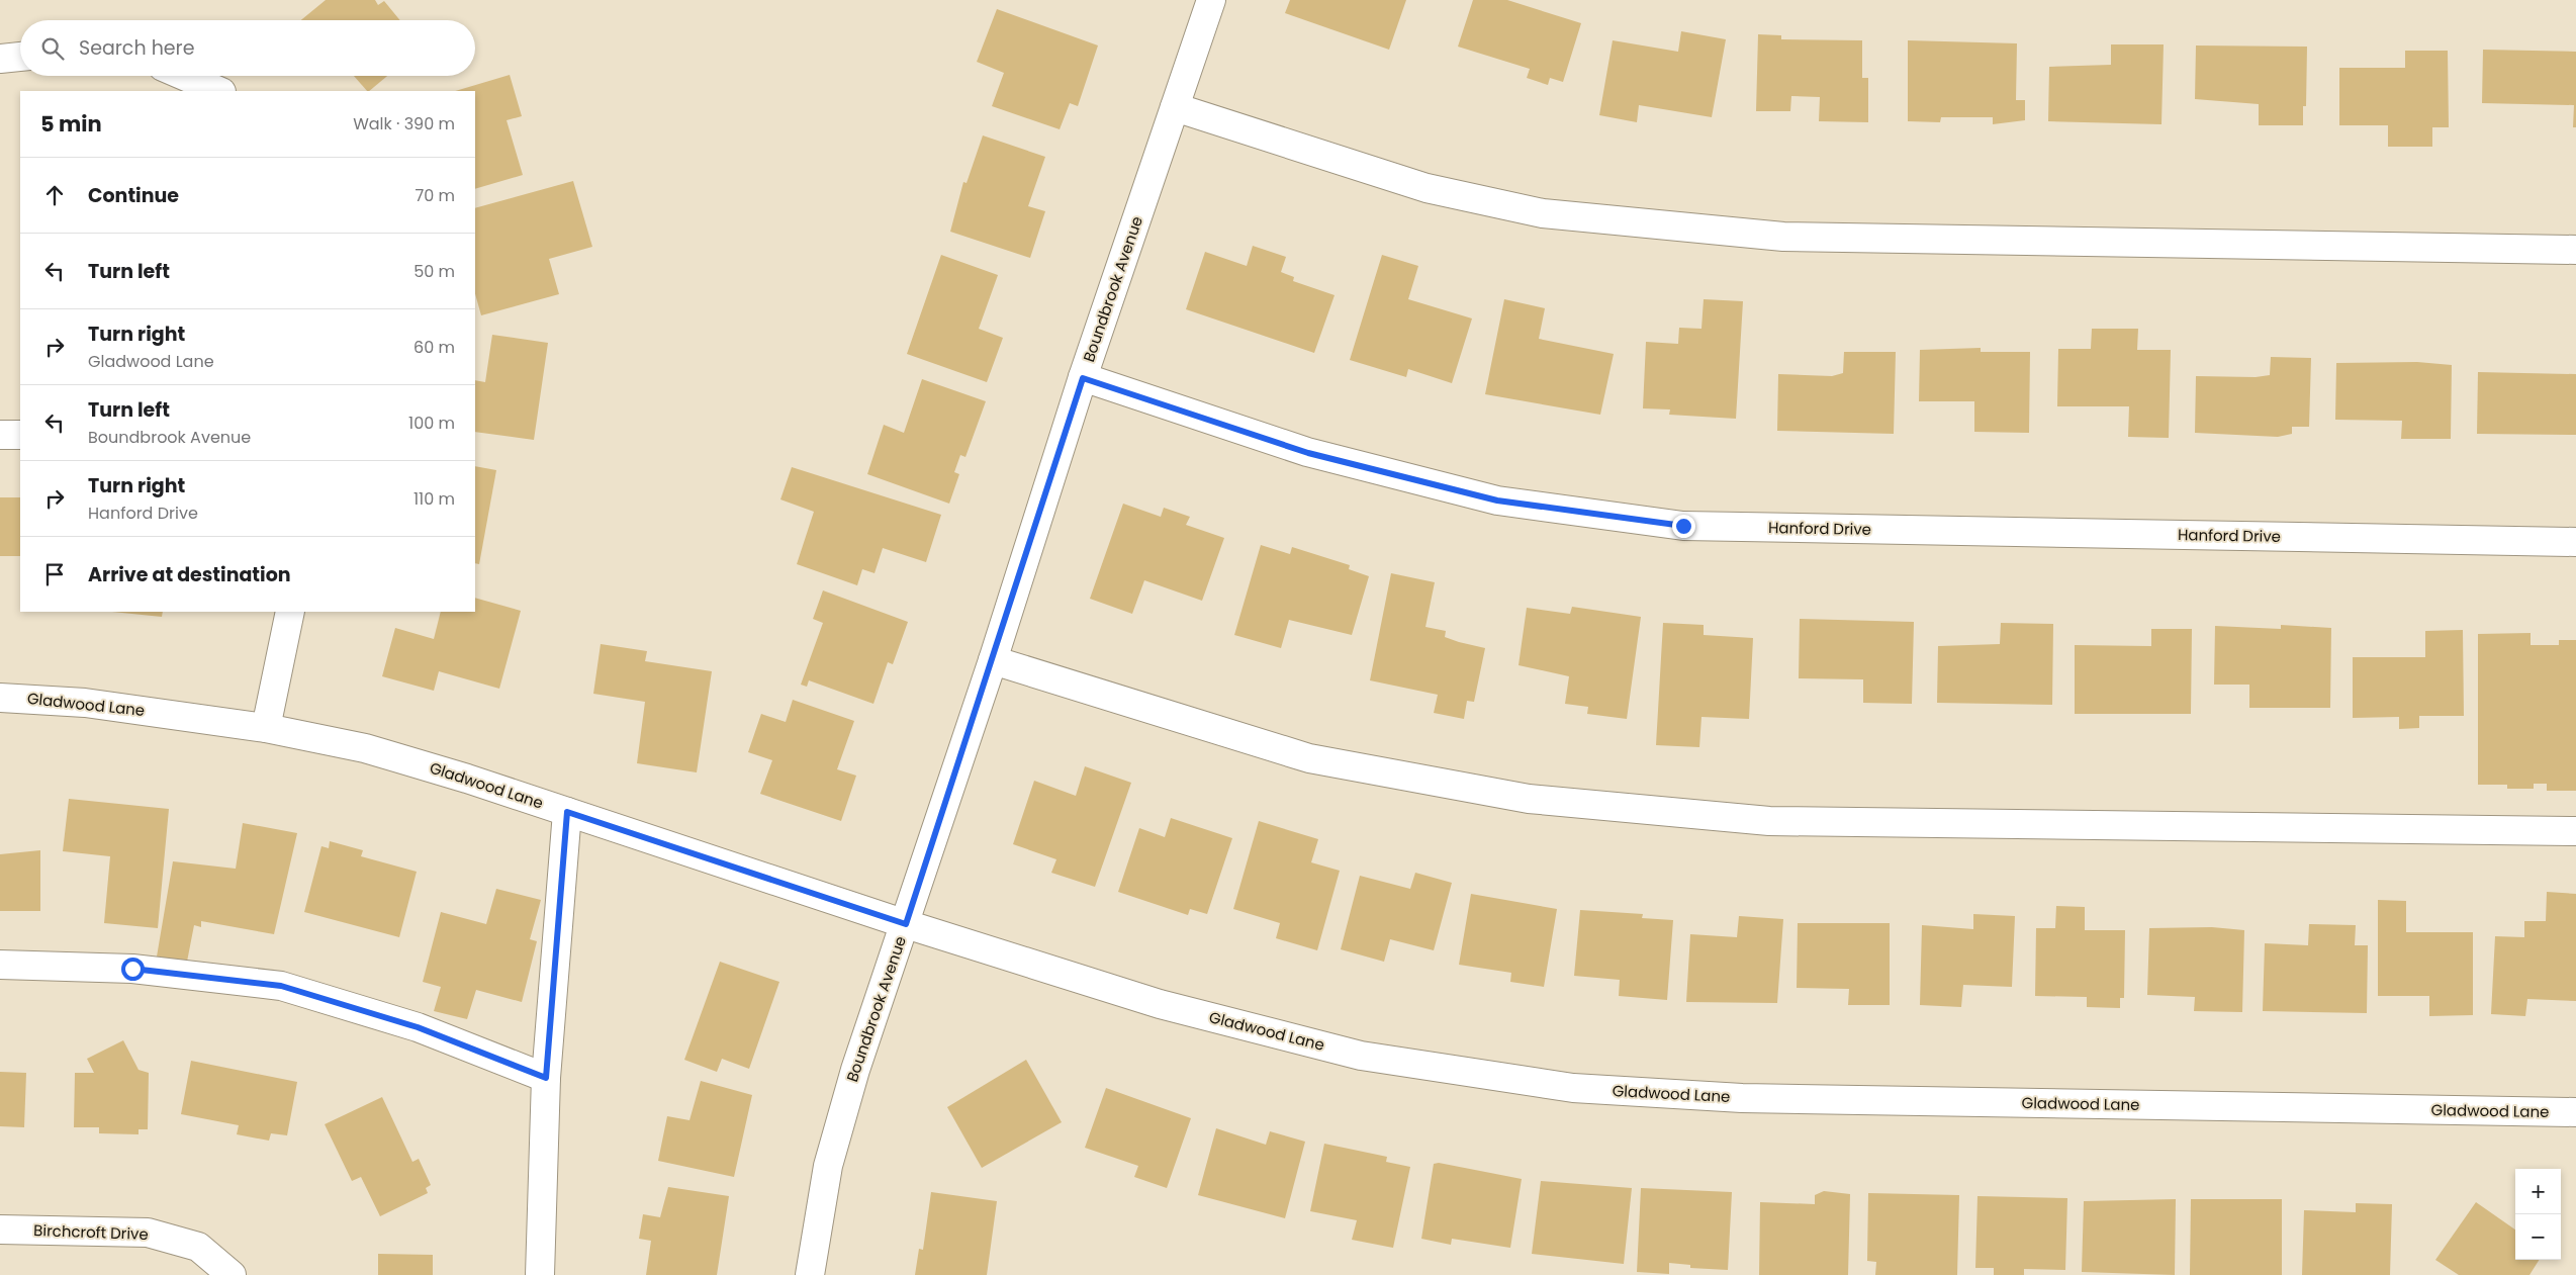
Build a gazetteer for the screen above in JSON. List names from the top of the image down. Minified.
{"streets":{"street":["Boundbrook Avenue","Hanford Drive","Gladwood Lane","Birchcroft Drive"]},"crossings":[["Boundbrook Avenue","Hanford Drive"],["Boundbrook Avenue","Gladwood Lane"]],"page":{"search":"Search here","heading":["5 min","Walk · 390 m"],"list":[["Continue","70 m"],["Turn left","50 m"],["Turn right","Gladwood Lane","60 m"],["Turn left","Boundbrook Avenue","100 m"],["Turn right","Hanford Drive","110 m"],"Arrive at destination"],"map_buttons":["+","−"]}}
